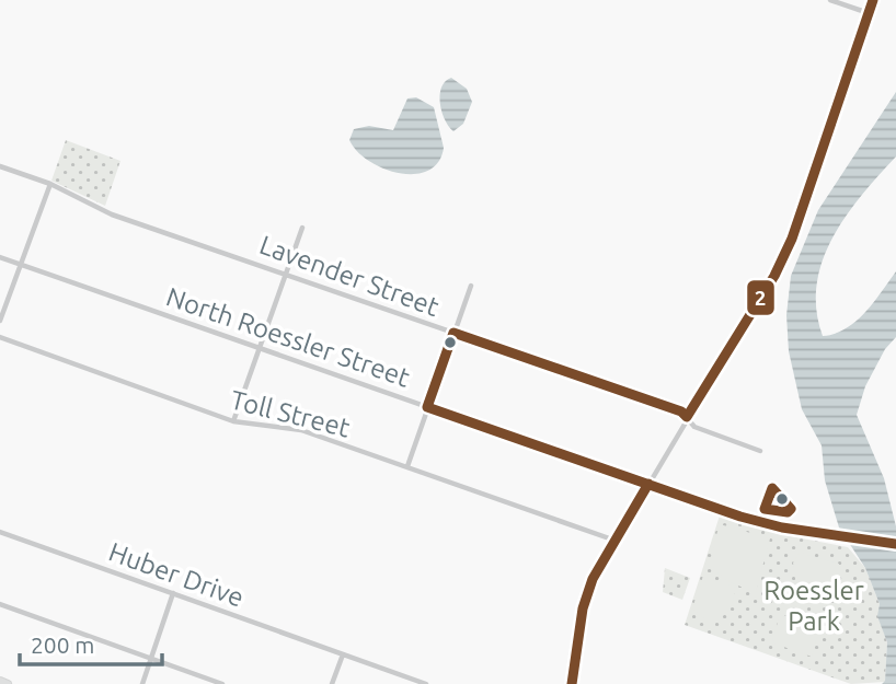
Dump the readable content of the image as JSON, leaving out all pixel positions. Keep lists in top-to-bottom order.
{
  "streets": {
    "street": [
      "Lavender Street",
      "North Roessler Street",
      "Toll Street",
      "Huber Drive"
    ]
  },
  "parks": ["Roessler Park"],
  "lines": ["transit line 2"],
  "scale_bar": "200 m"
}
